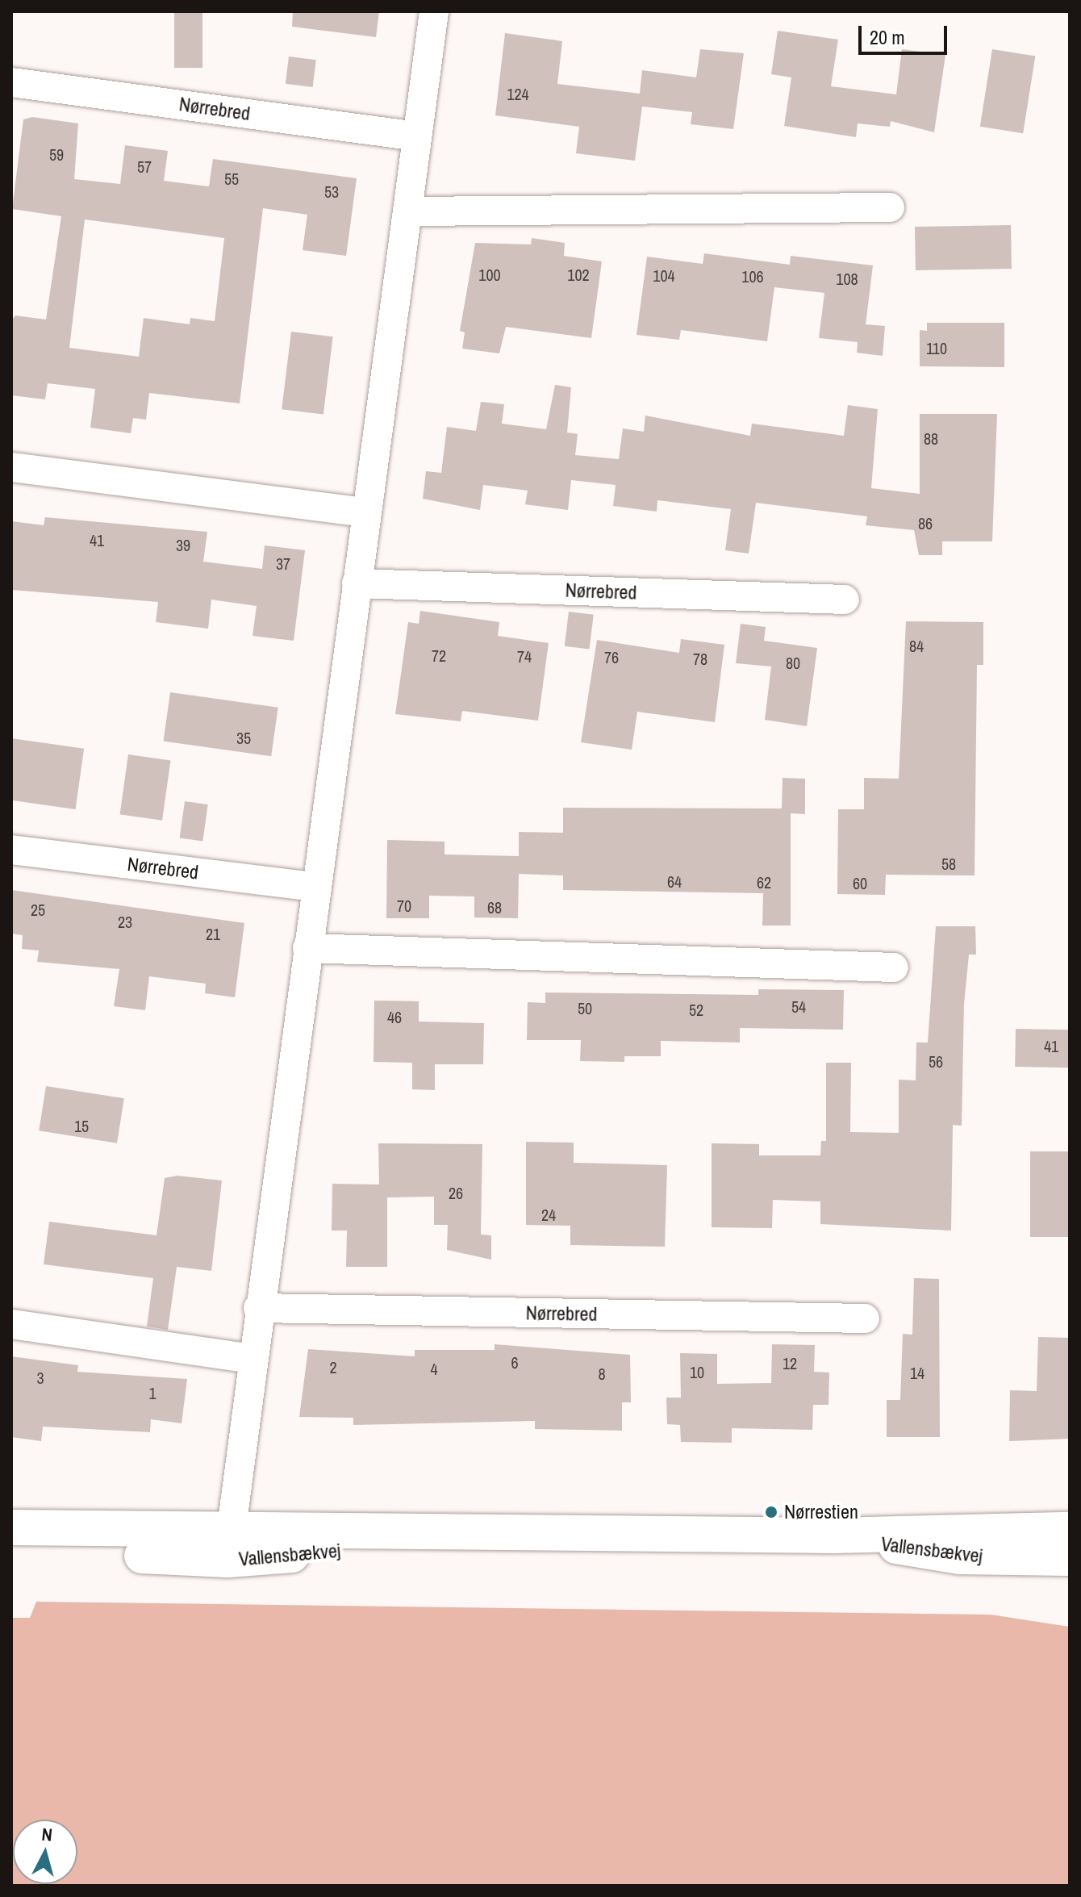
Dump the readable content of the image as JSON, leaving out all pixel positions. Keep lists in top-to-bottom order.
{
  "streets": {
    "street": ["Nørrebred", "Vallensbækvej"]
  },
  "places": ["Nørrestien"],
  "house_numbers": [
    "124",
    "59",
    "57",
    "55",
    "53",
    "100",
    "102",
    "104",
    "106",
    "108",
    "110",
    "88",
    "86",
    "41",
    "39",
    "37",
    "84",
    "72",
    "74",
    "76",
    "78",
    "80",
    "35",
    "58",
    "64",
    "62",
    "60",
    "70",
    "68",
    "25",
    "23",
    "21",
    "54",
    "50",
    "52",
    "46",
    "41",
    "56",
    "15",
    "26",
    "24",
    "6",
    "12",
    "2",
    "4",
    "10",
    "14",
    "8",
    "3",
    "1"
  ],
  "scale_bar": "20 m",
  "north": "top"
}
